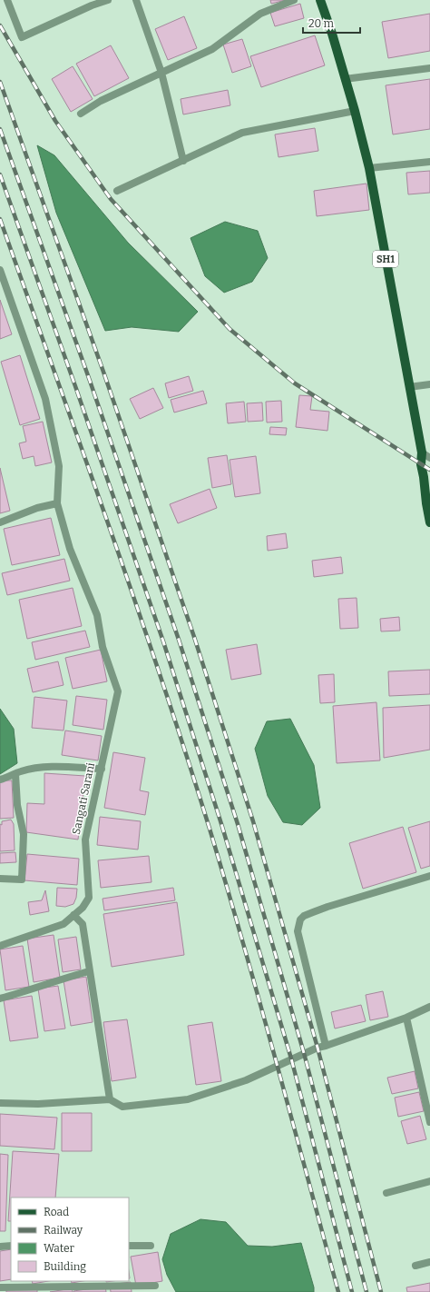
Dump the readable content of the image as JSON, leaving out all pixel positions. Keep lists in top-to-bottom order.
{
  "streets": {
    "main road": ["SH1"],
    "street": ["Sangati Sarani"]
  },
  "legend": [
    "Road",
    "Railway",
    "Water",
    "Building"
  ],
  "scale_bar": "20 m"
}
